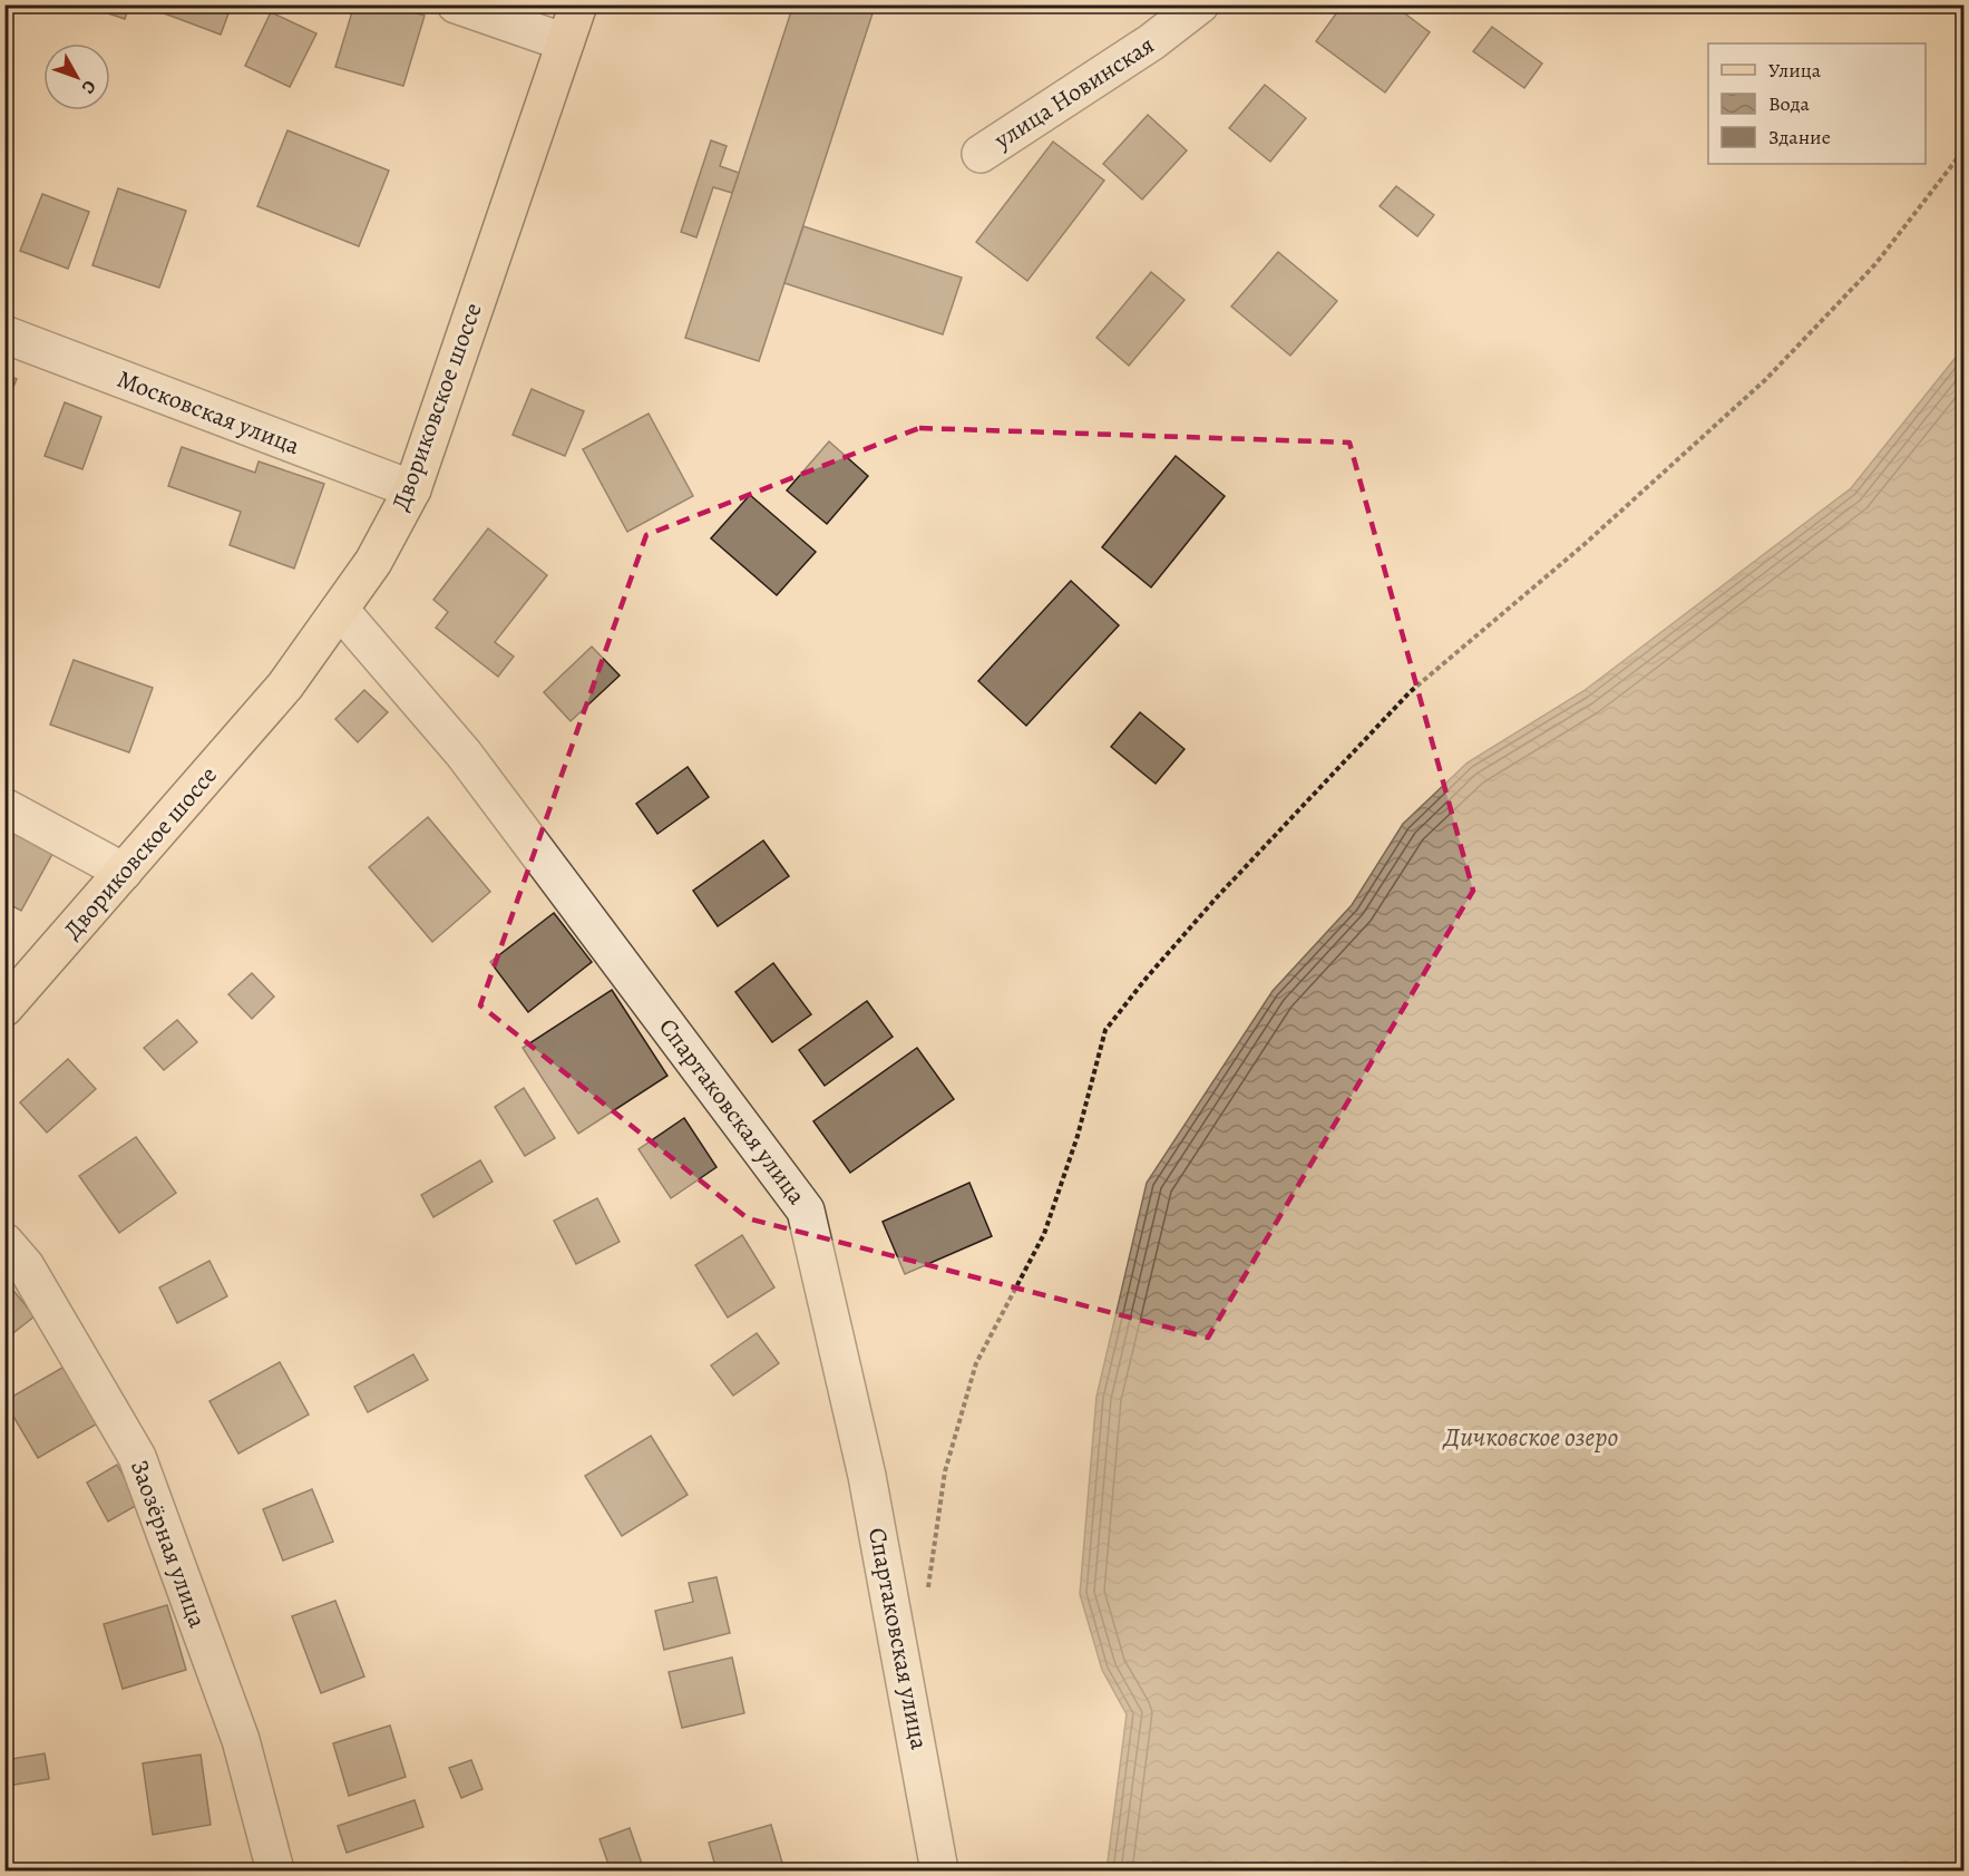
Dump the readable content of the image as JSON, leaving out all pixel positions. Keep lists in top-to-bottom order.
{
  "streets": {
    "main road": ["Двориковское шоссе"],
    "street": [
      "улица Новинская",
      "Московская улица",
      "Спартаковская улица",
      "Заозёрная улица"
    ]
  },
  "crossings": [
    ["Двориковское шоссе", "Московская улица"],
    ["Двориковское шоссе", "Спартаковская улица"]
  ],
  "water": ["Дичковское озеро"],
  "legend": ["Улица", "Вода", "Здание"],
  "north": "bottom right"
}
